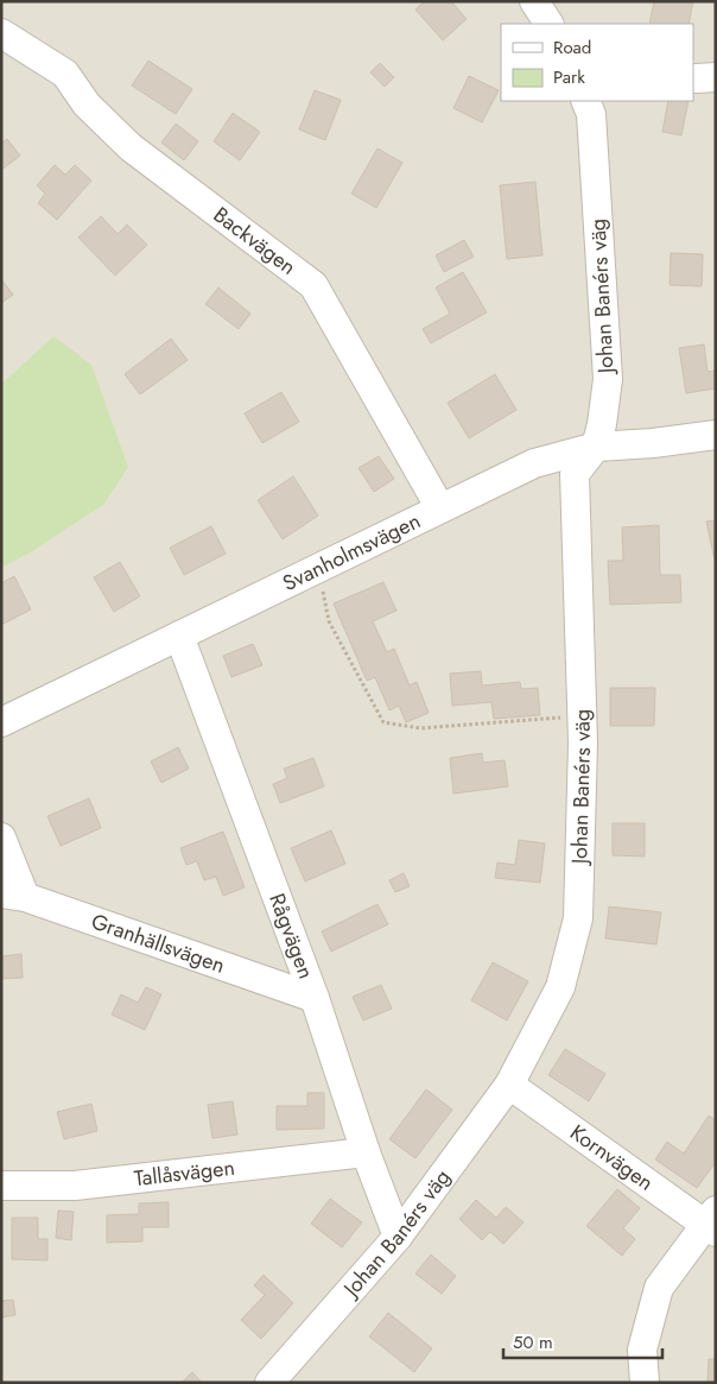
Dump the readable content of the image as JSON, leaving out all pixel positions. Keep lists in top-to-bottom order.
{
  "streets": {
    "street": [
      "Backvägen",
      "Johan Banérs väg",
      "Svanholmsvägen",
      "Rågvägen",
      "Granhällsvägen",
      "Kornvägen",
      "Tallåsvägen"
    ]
  },
  "crossings": [
    ["Backvägen", "Svanholmsvägen"],
    ["Johan Banérs väg", "Svanholmsvägen"],
    ["Johan Banérs väg", "Rågvägen"],
    ["Johan Banérs väg", "Kornvägen"],
    ["Svanholmsvägen", "Rågvägen"],
    ["Rågvägen", "Granhällsvägen"],
    ["Rågvägen", "Tallåsvägen"]
  ],
  "legend": ["Road", "Park"],
  "scale_bar": "50 m"
}
